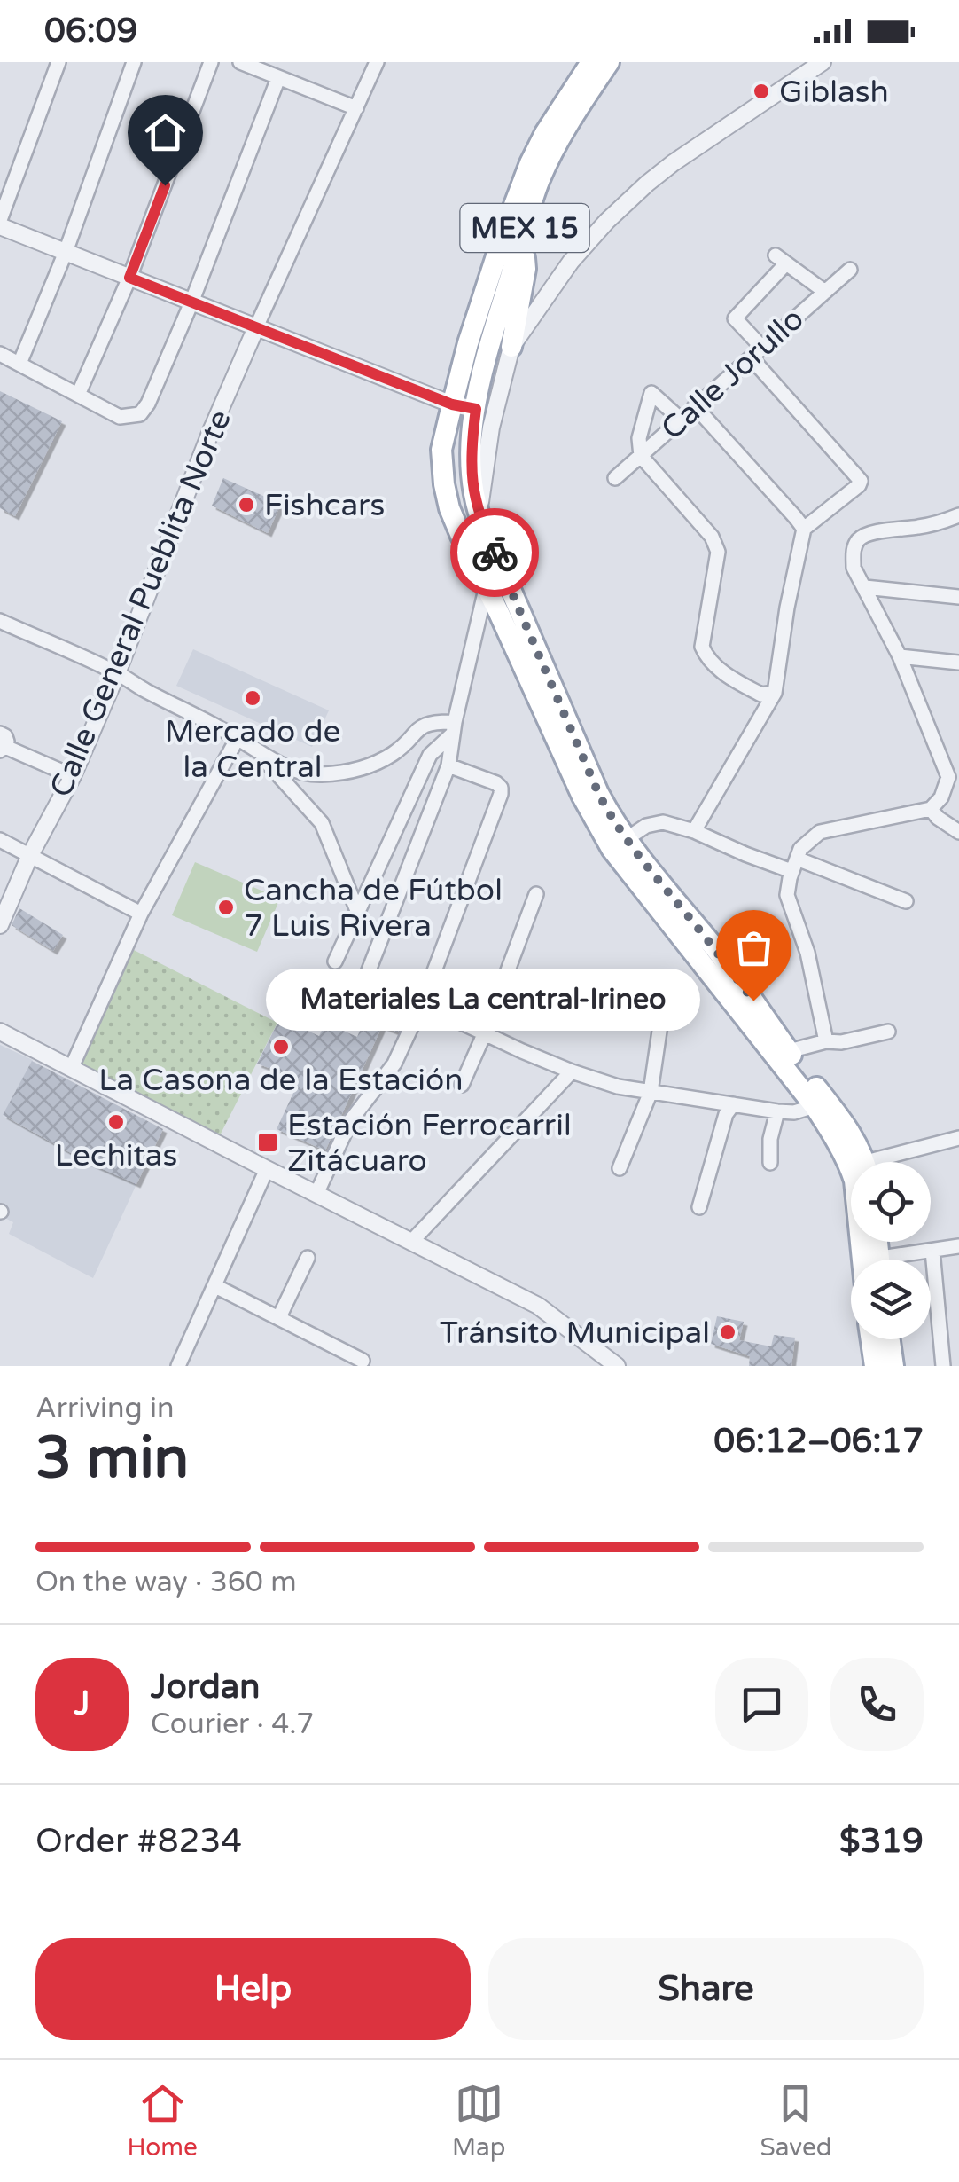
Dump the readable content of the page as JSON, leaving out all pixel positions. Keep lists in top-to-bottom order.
{
  "streets": {
    "main road": ["MEX 15"],
    "street": ["Calle Jorullo", "Calle General Pueblita Norte"]
  },
  "places": {
    "other": [
      "Giblash",
      "Fishcars",
      "Mercado de la Central",
      "Cancha de Fútbol 7 Luis Rivera",
      "Materiales La central-Irineo",
      "La Casona de la Estación",
      "Lechitas",
      "Tránsito Municipal"
    ],
    "transit": ["Estación Ferrocarril Zitácuaro"]
  },
  "page": {
    "status": "06:09",
    "bubble": "Materiales La central-Irineo",
    "heading": ["3 min", "Arriving in", "06:12–06:17"],
    "panel": [
      "Jordan",
      "Courier · 4.7",
      "Order #8234",
      "$319"
    ],
    "bar": "On the way · 360 m",
    "round": "J",
    "buttons": ["Help", "Share"],
    "tabs": ["Home", "Map", "Saved"]
  }
}
